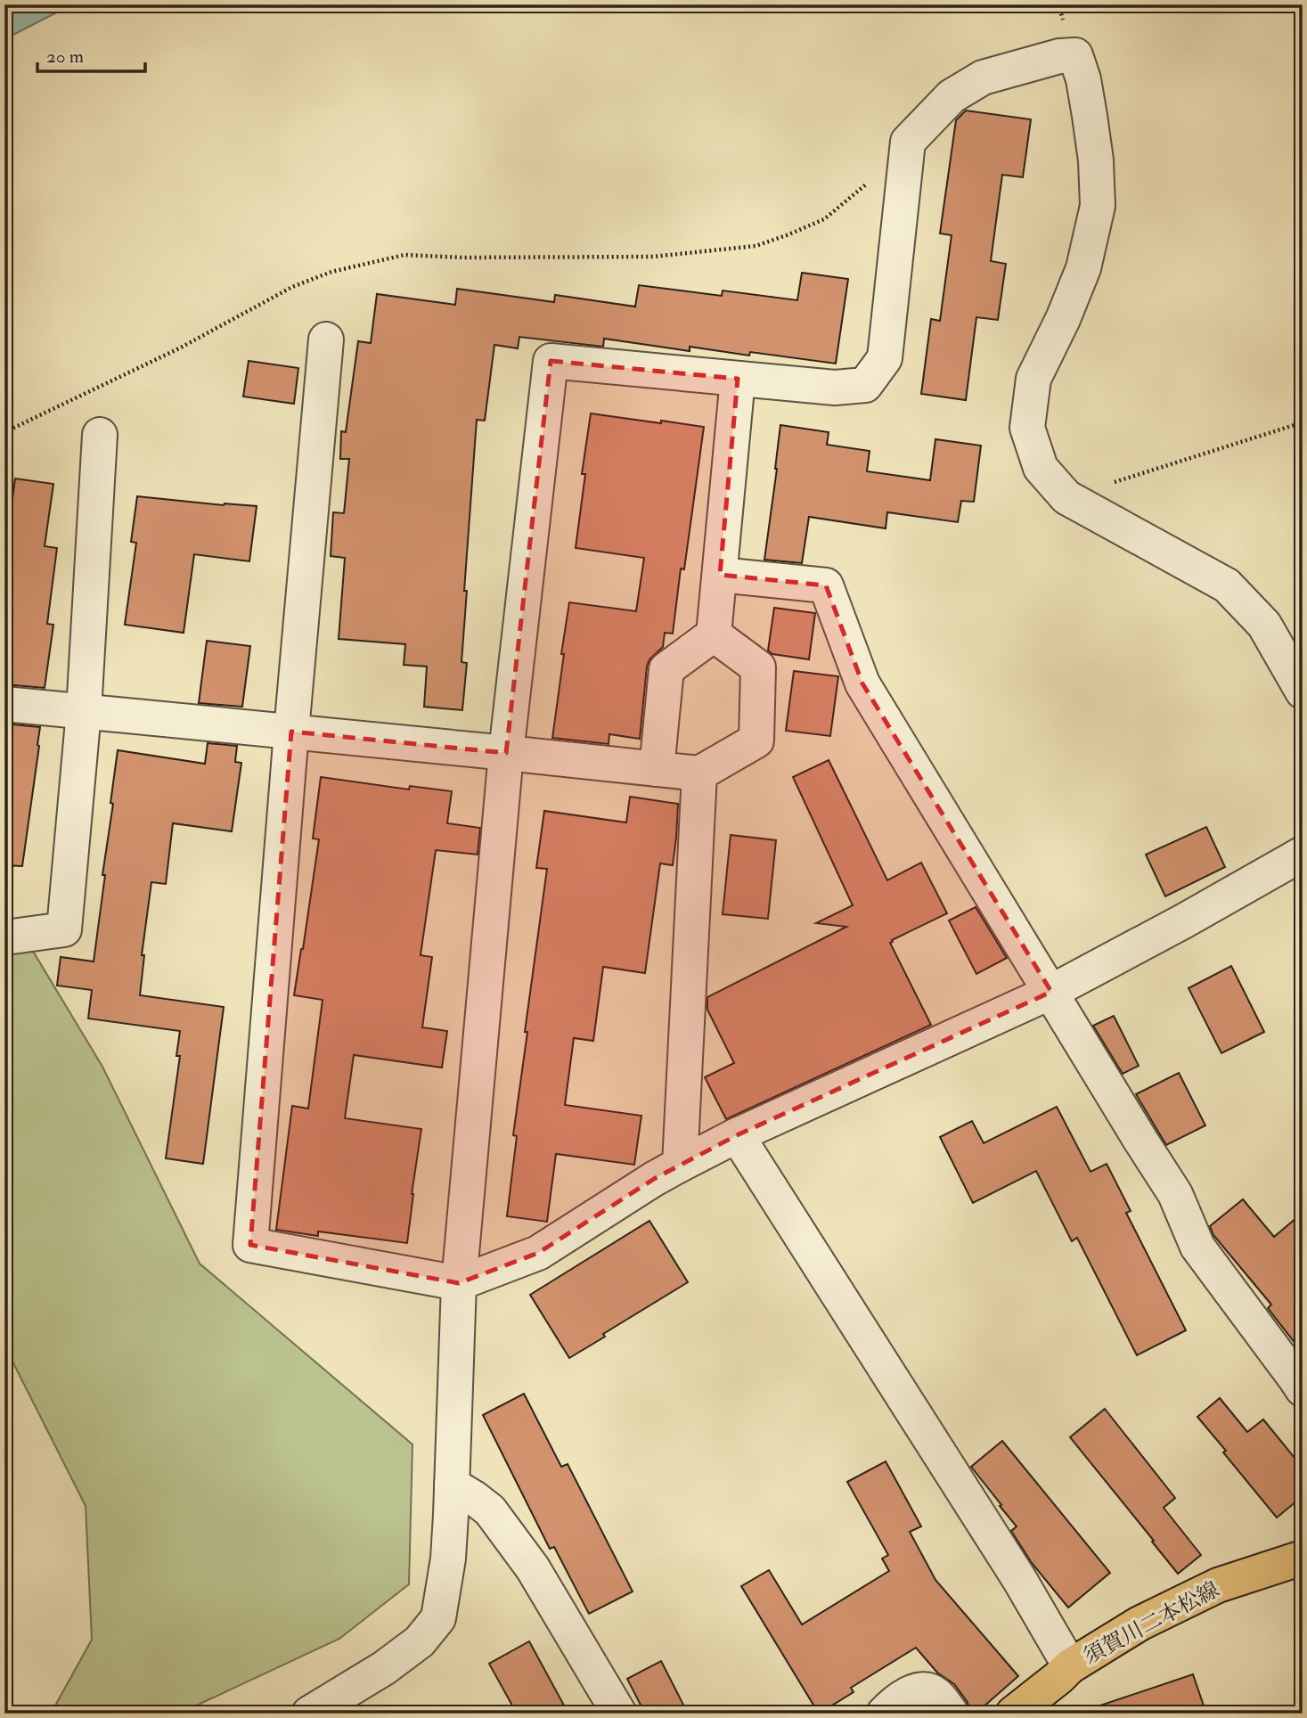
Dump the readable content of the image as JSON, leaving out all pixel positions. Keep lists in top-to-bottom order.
{
  "streets": {
    "main road": ["須賀川二本松線"]
  },
  "scale_bar": "20 m"
}
